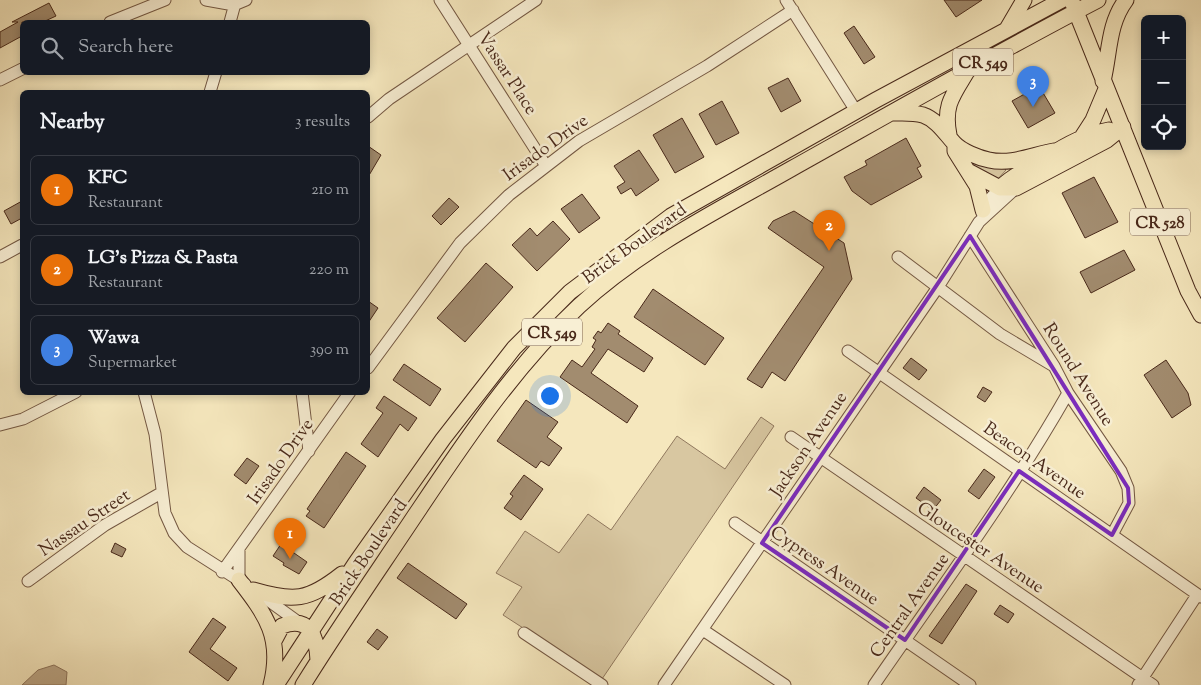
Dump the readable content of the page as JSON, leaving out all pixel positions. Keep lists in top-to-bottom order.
{
  "streets": {
    "main road": [
      "CR 549",
      "CR 528",
      "Brick Boulevard",
      "Jackson Avenue"
    ],
    "street": [
      "Vassar Place",
      "Irisado Drive",
      "Round Avenue",
      "Beacon Avenue",
      "Nassau Street",
      "Gloucester Avenue",
      "Cypress Avenue",
      "Central Avenue"
    ]
  },
  "crossings": [
    ["Vassar Place", "Irisado Drive"],
    ["CR 528", "Brick Boulevard"],
    ["CR 528", "Jackson Avenue"],
    ["Round Avenue", "Jackson Avenue"],
    ["Round Avenue", "Beacon Avenue"],
    ["Round Avenue", "Central Avenue"],
    ["Jackson Avenue", "Beacon Avenue"],
    ["Jackson Avenue", "Gloucester Avenue"],
    ["Jackson Avenue", "Cypress Avenue"],
    ["Beacon Avenue", "Central Avenue"],
    ["Gloucester Avenue", "Central Avenue"],
    ["Cypress Avenue", "Central Avenue"]
  ],
  "page": {
    "map_buttons": ["+", "−"],
    "search": "Search here",
    "pins": ["3", "2", "1"],
    "heading": ["Nearby", "3 results"],
    "list": [
      {
        "mark": "1",
        "name": "KFC",
        "note": "Restaurant",
        "value": "210 m"
      },
      {
        "mark": "2",
        "name": "LG’s Pizza & Pasta",
        "note": "Restaurant",
        "value": "220 m"
      },
      {
        "mark": "3",
        "name": "Wawa",
        "note": "Supermarket",
        "value": "390 m"
      }
    ]
  }
}
